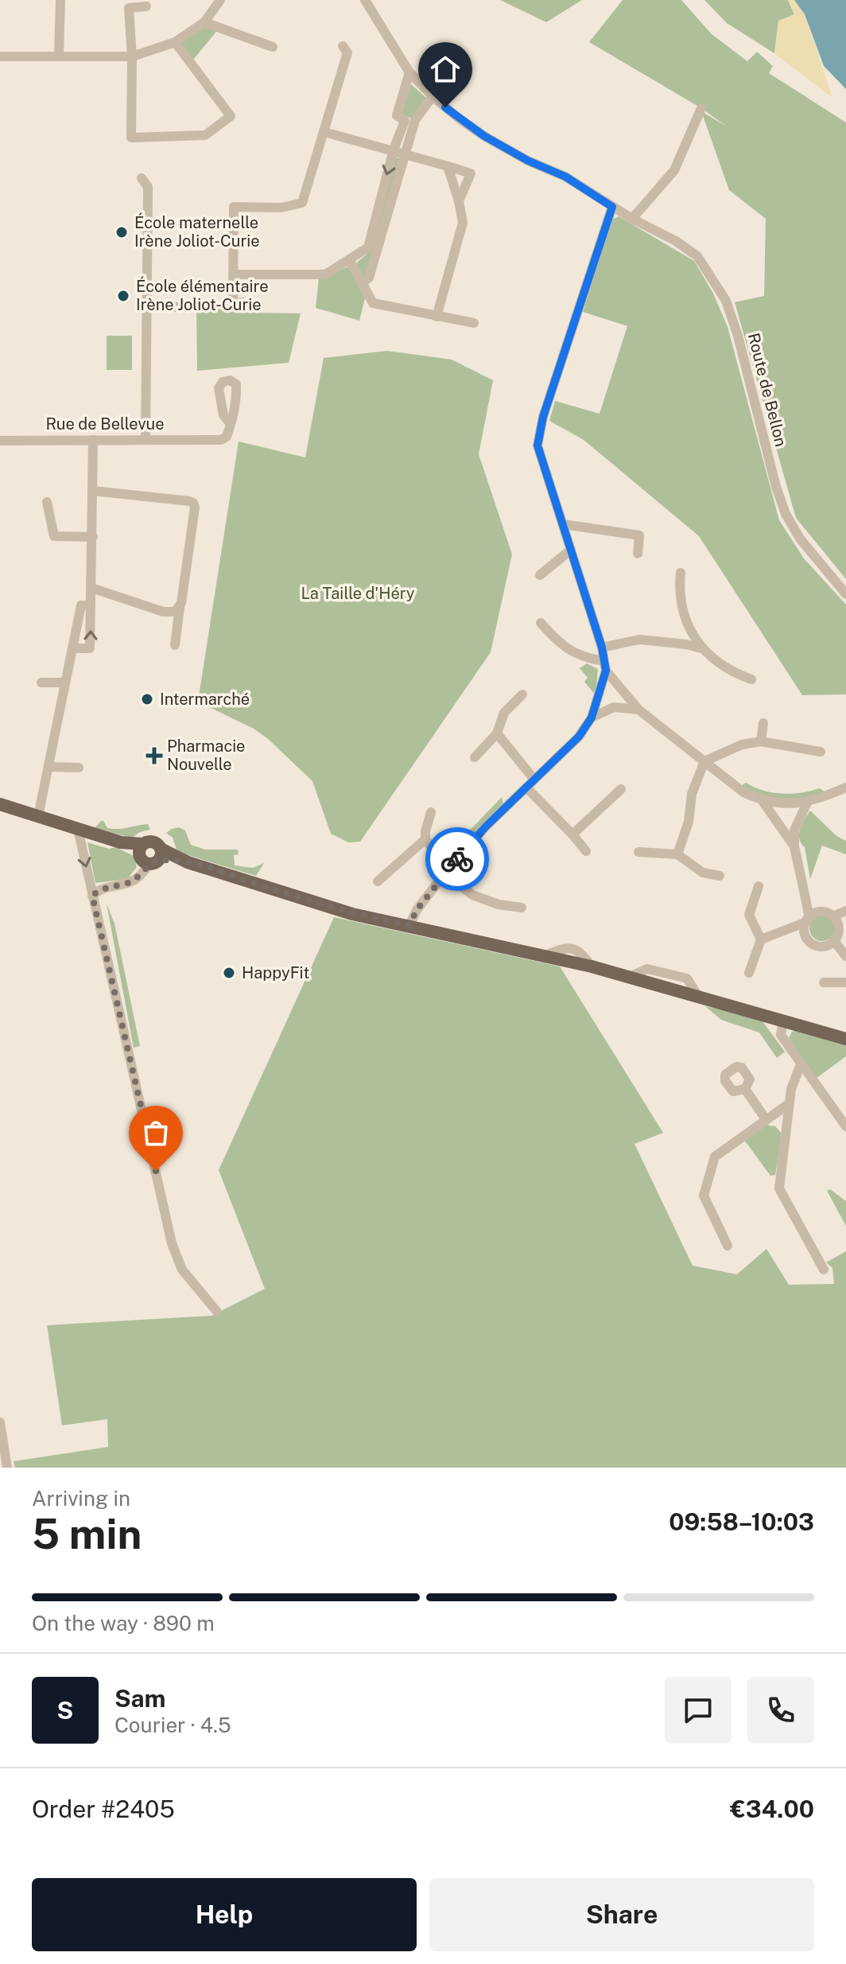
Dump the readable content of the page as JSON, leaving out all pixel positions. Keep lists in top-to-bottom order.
{
  "streets": {
    "street": ["Route de Bellon", "Rue de Bellevue"]
  },
  "parks": ["La Taille d'Héry"],
  "places": {
    "other": [
      "École maternelle Irène Joliot-Curie",
      "École élémentaire Irène Joliot-Curie",
      "Intermarché",
      "HappyFit"
    ],
    "health": ["Pharmacie Nouvelle"]
  },
  "page": {
    "heading": ["5 min", "Arriving in", "09:58–10:03"],
    "panel": [
      "Sam",
      "Courier · 4.5",
      "Order #2405",
      "€34.00"
    ],
    "bar": "On the way · 890 m",
    "round": "S",
    "buttons": ["Help", "Share"]
  }
}
